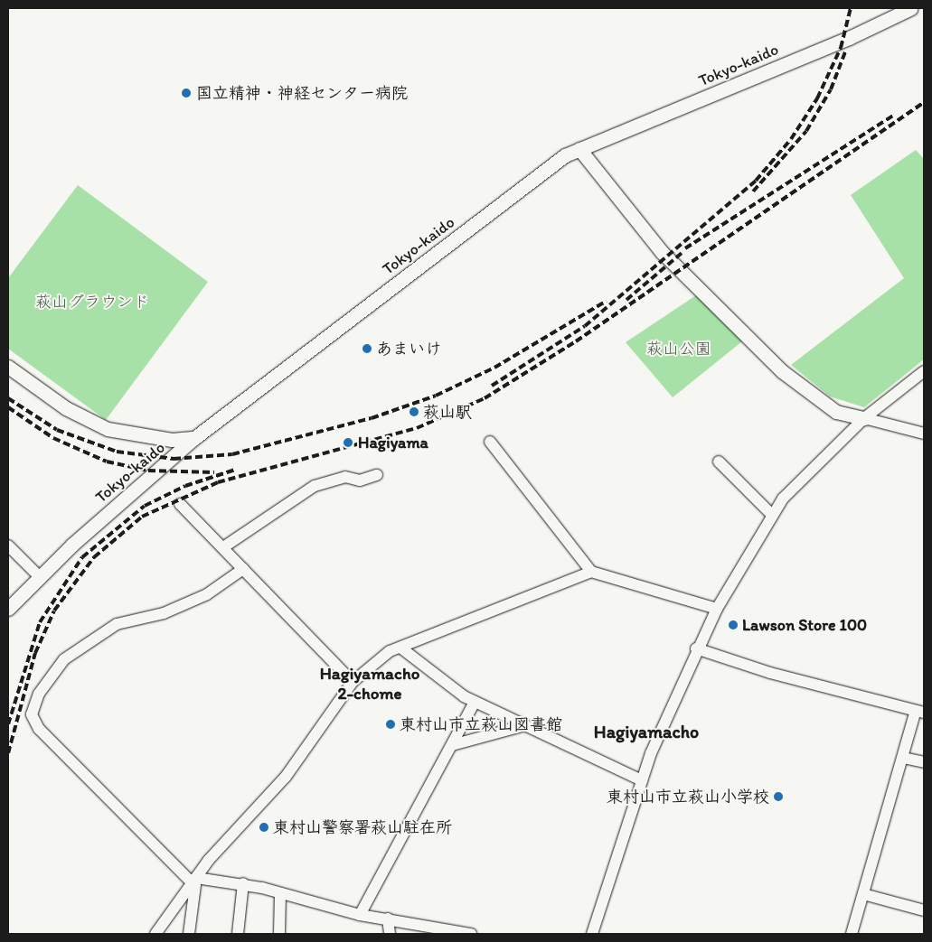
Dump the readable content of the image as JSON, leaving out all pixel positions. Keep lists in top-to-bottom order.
{
  "streets": {
    "street": ["Tokyo-kaido"]
  },
  "districts": ["Hagiyamacho 2-chome", "Hagiyamacho"],
  "parks": ["萩山グラウンド", "萩山公園"],
  "places": [
    "国立精神・神経センター病院",
    "あまいけ",
    "萩山駅",
    "Hagiyama",
    "Lawson Store 100",
    "東村山市立萩山図書館",
    "東村山市立萩山小学校",
    "東村山警察署萩山駐在所"
  ]
}
